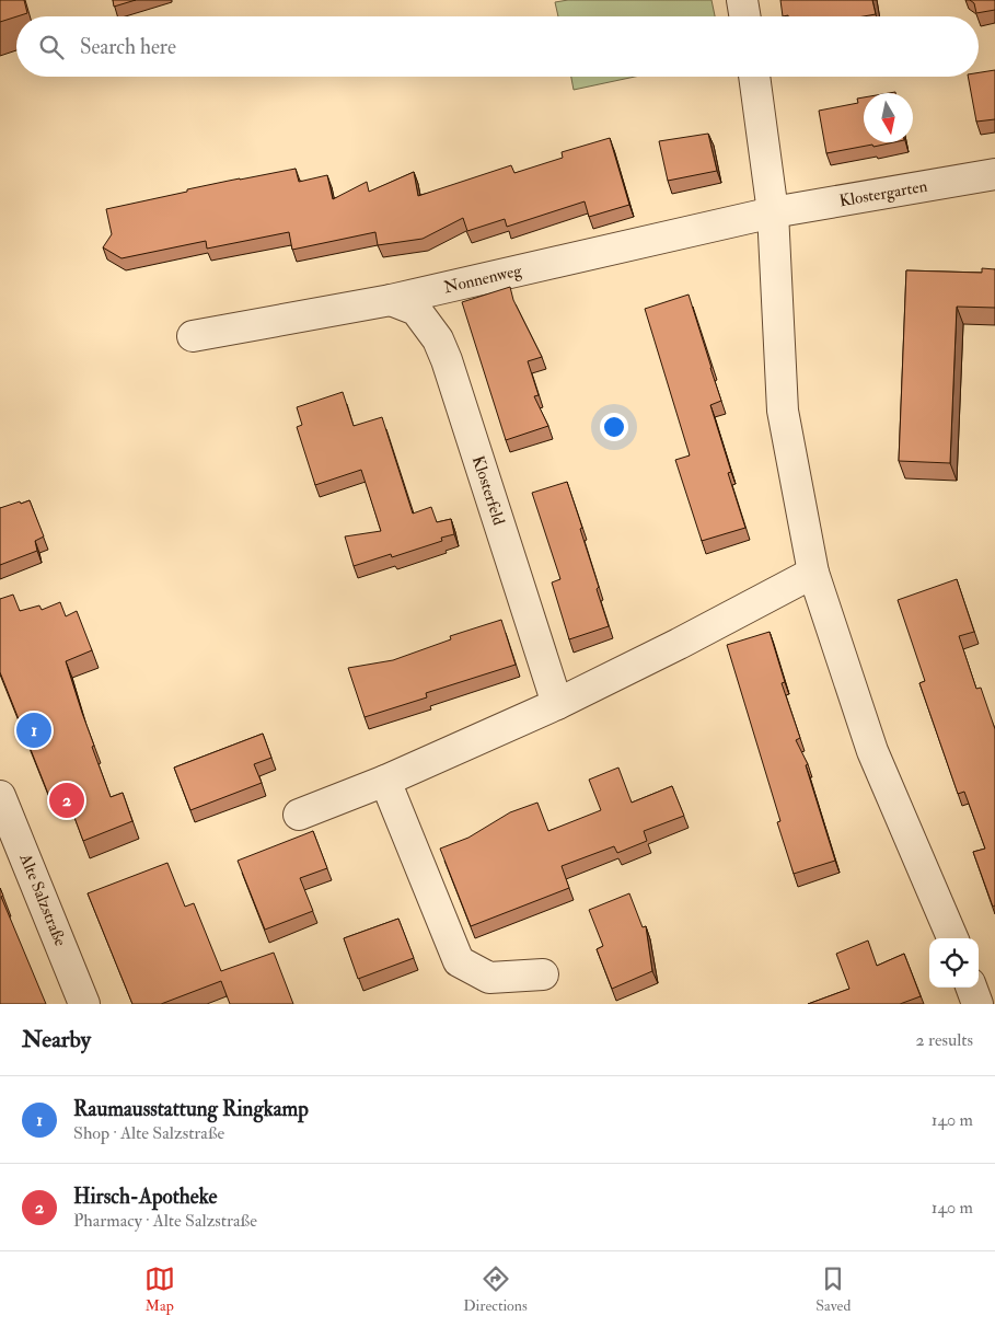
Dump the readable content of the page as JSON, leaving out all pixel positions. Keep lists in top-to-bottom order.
{
  "streets": {
    "street": [
      "Klostergarten",
      "Nonnenweg",
      "Klosterfeld",
      "Alte Salzstraße"
    ]
  },
  "crossings": [
    ["Klostergarten", "Nonnenweg"],
    ["Nonnenweg", "Klosterfeld"]
  ],
  "north": "bottom",
  "page": {
    "search": "Search here",
    "pins": ["1", "2"],
    "heading": ["Nearby", "2 results"],
    "list": [
      {
        "mark": "1",
        "name": "Raumausstattung Ringkamp",
        "note": "Shop · Alte Salzstraße",
        "value": "140 m"
      },
      {
        "mark": "2",
        "name": "Hirsch-Apotheke",
        "note": "Pharmacy · Alte Salzstraße",
        "value": "140 m"
      }
    ],
    "nav": ["Map", "Directions", "Saved"]
  }
}
